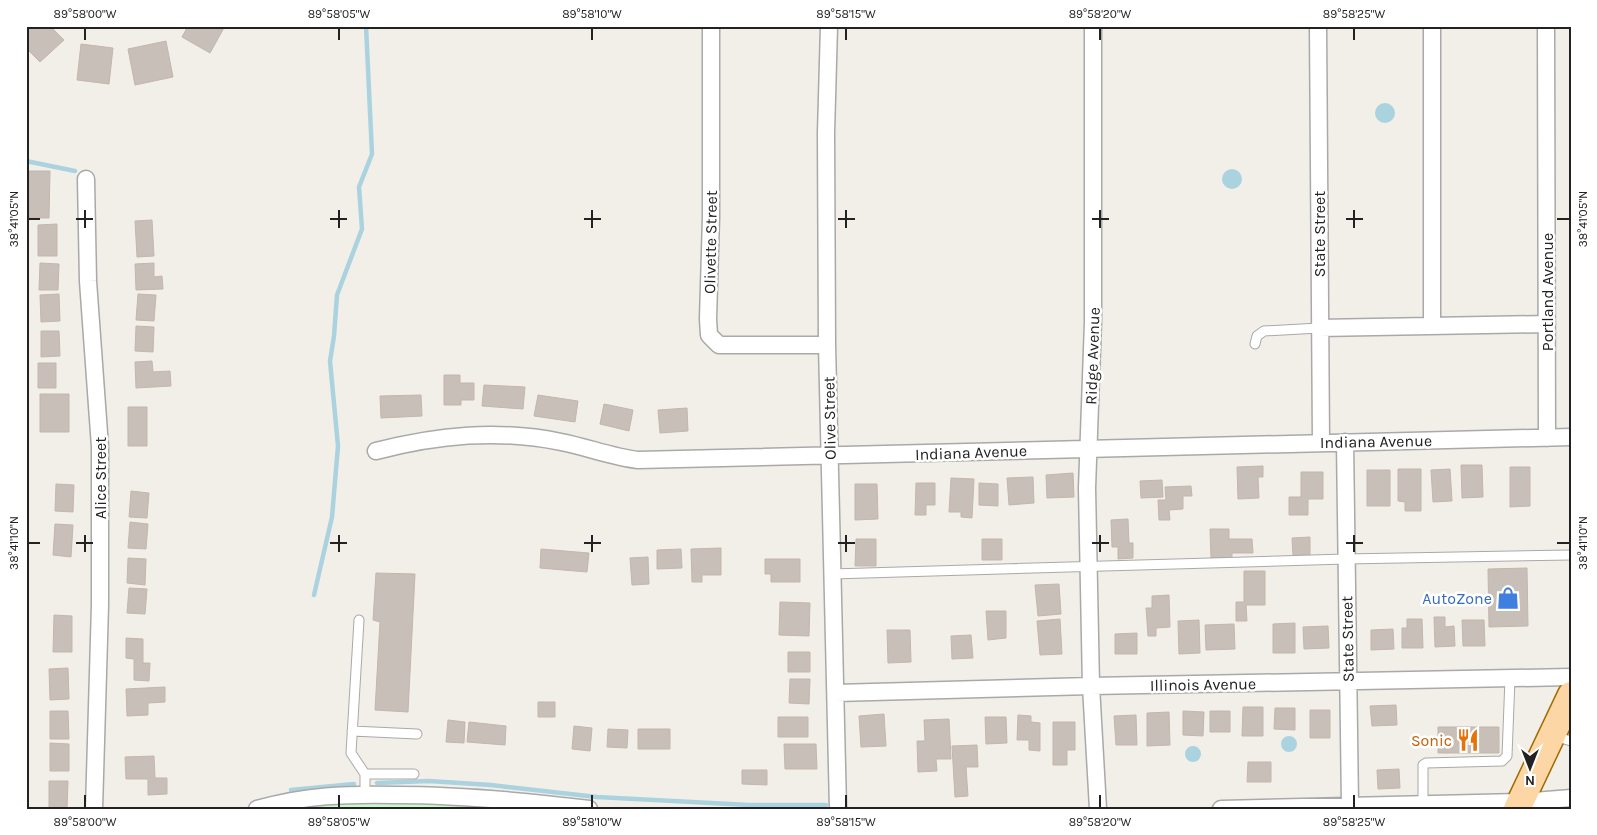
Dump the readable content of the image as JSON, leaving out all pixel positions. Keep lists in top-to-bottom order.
{
  "streets": {
    "street": [
      "State Street",
      "Olivette Street",
      "Portland Avenue",
      "Ridge Avenue",
      "Olive Street",
      "Indiana Avenue",
      "Alice Street",
      "Illinois Avenue"
    ]
  },
  "crossings": [
    ["State Street", "Indiana Avenue"],
    ["State Street", "Illinois Avenue"],
    ["Olivette Street", "Olive Street"],
    ["Portland Avenue", "Indiana Avenue"],
    ["Ridge Avenue", "Indiana Avenue"],
    ["Ridge Avenue", "Illinois Avenue"],
    ["Olive Street", "Indiana Avenue"],
    ["Olive Street", "Illinois Avenue"]
  ],
  "places": {
    "shop": ["AutoZone"],
    "restaurant": ["Sonic"]
  },
  "north": "bottom",
  "coordinates": [
    "89°58'00\"W",
    "89°58'05\"W",
    "89°58'10\"W",
    "89°58'15\"W",
    "89°58'20\"W",
    "89°58'25\"W",
    "38°41'05\"N",
    "38°41'10\"N"
  ]
}
